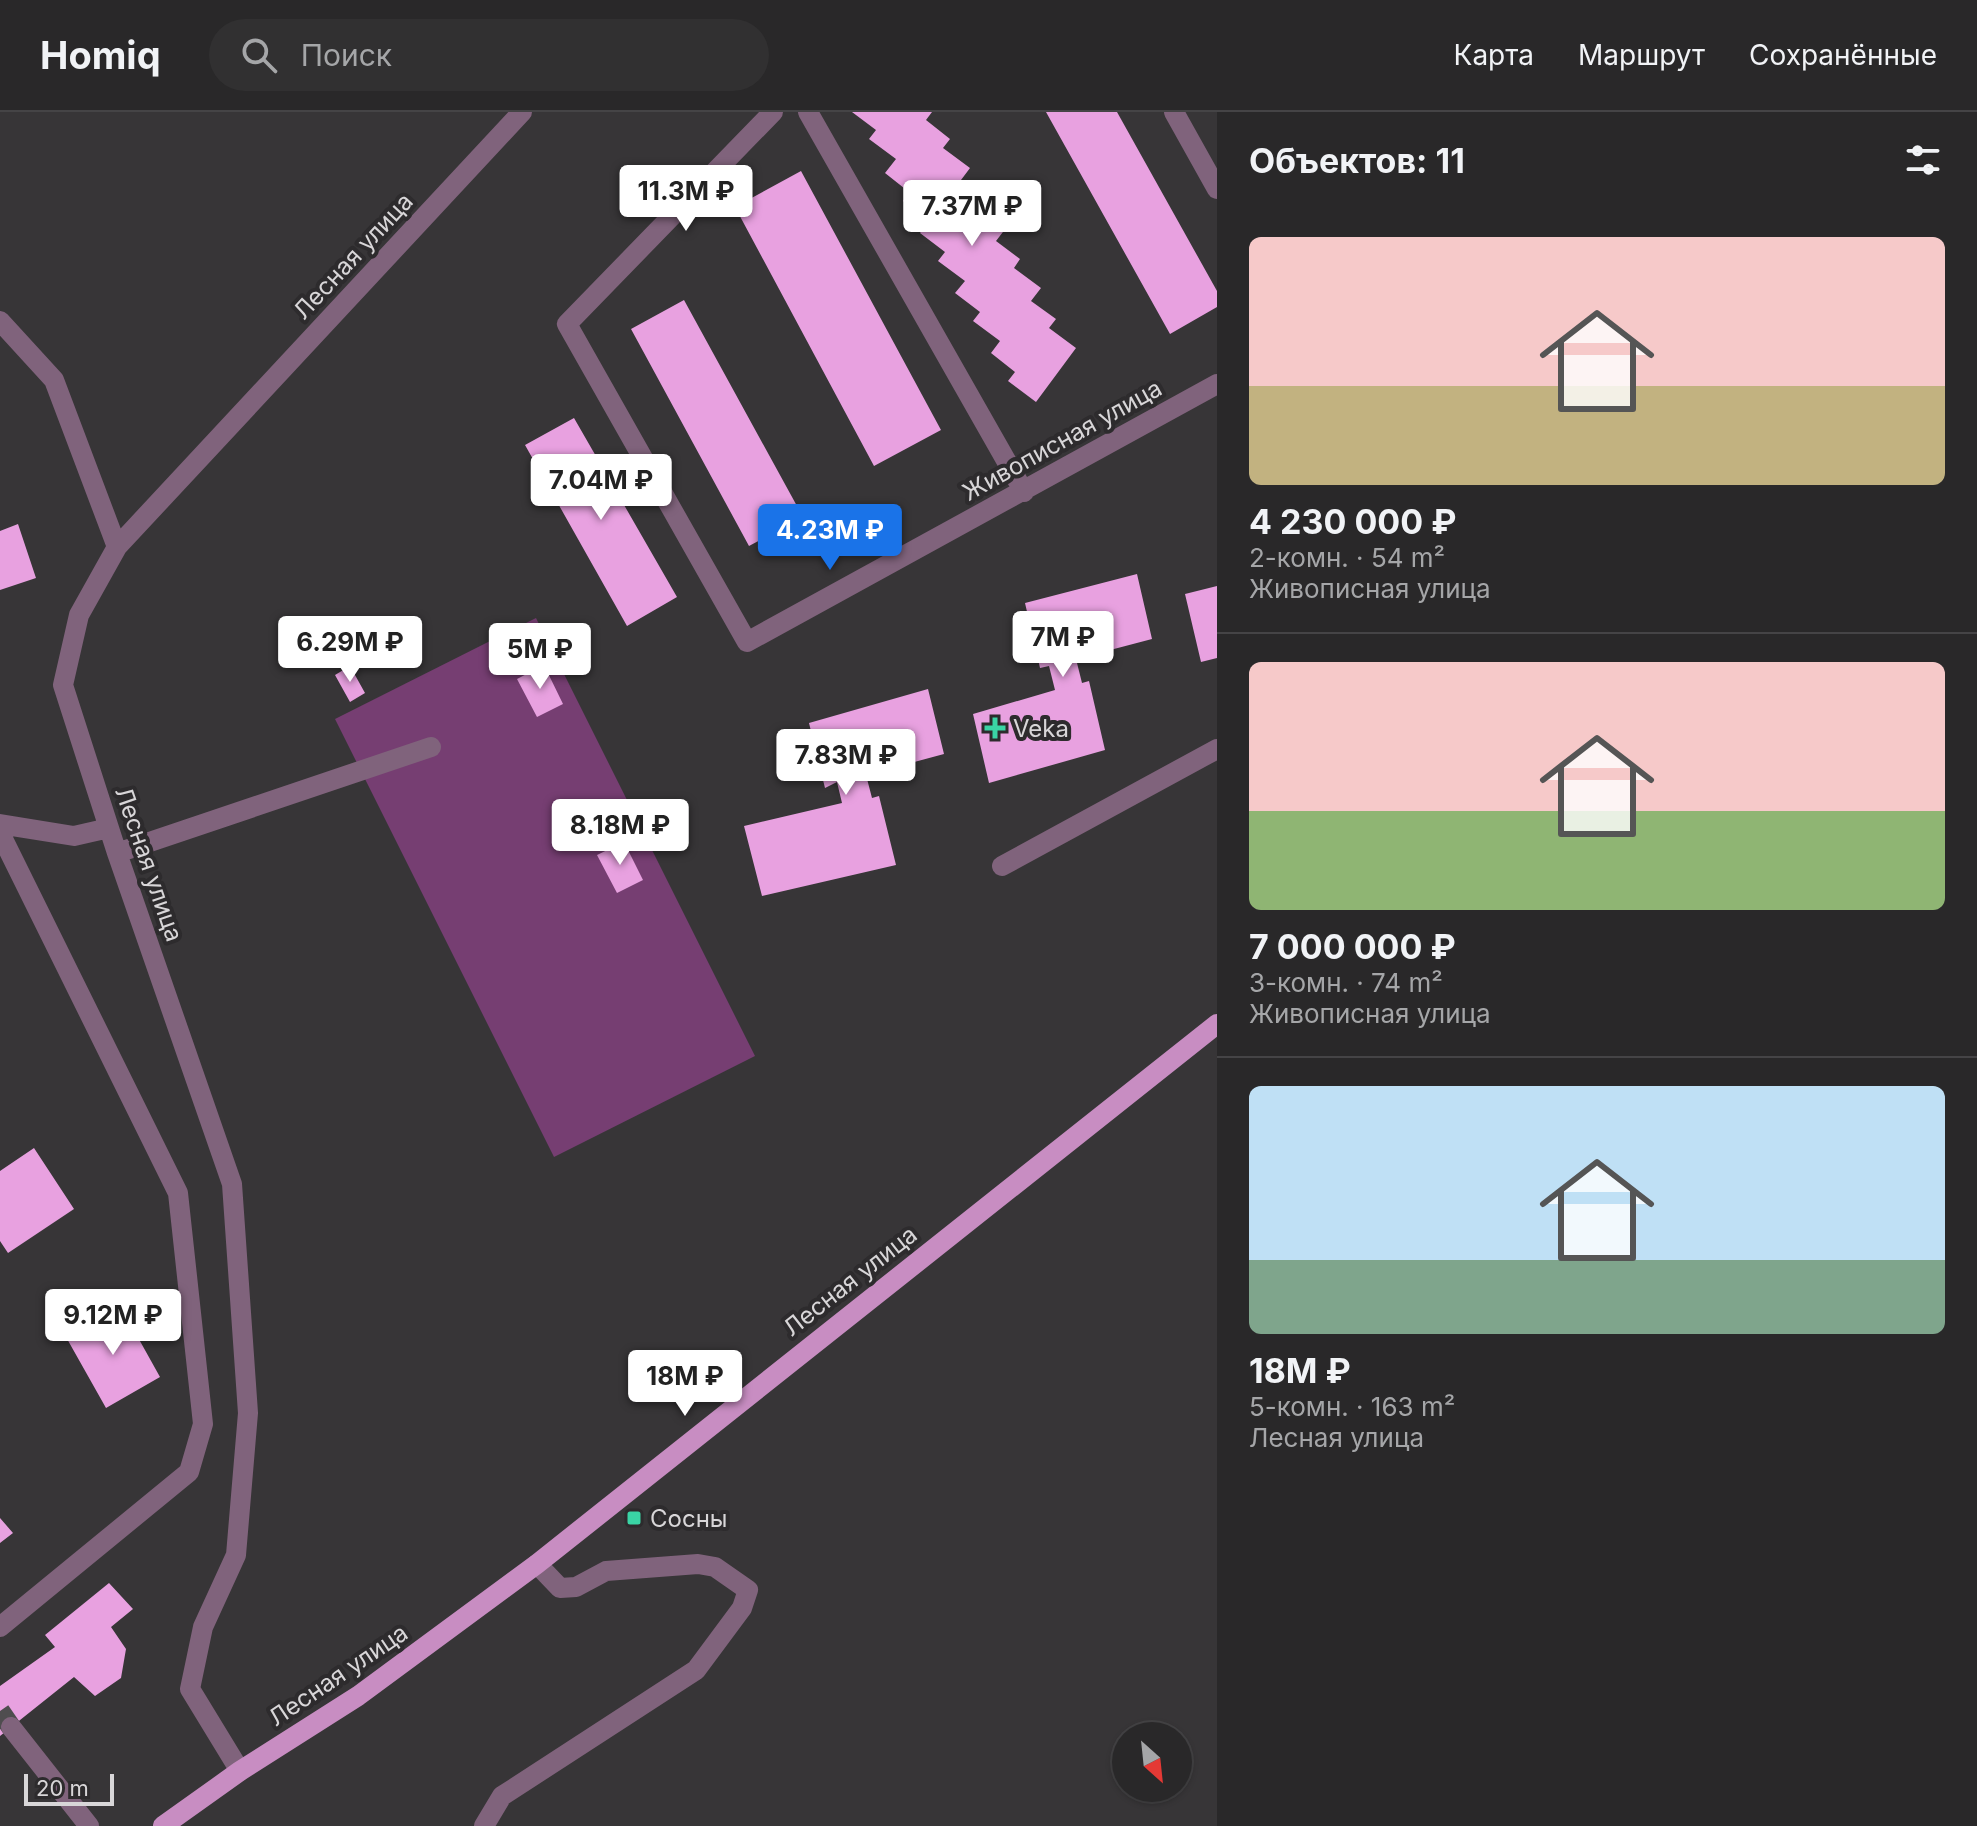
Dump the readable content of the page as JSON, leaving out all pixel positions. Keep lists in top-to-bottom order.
{
  "streets": {
    "main road": ["Лесная улица"],
    "street": ["Живописная улица"]
  },
  "places": {
    "health": ["Veka"],
    "transit": ["Сосны"]
  },
  "scale_bar": "20 m",
  "north": "bottom right",
  "page": {
    "header": "Homiq",
    "search": "Поиск",
    "nav": ["Карта", "Маршрут", "Сохранённые"],
    "heading": "Объектов: 11",
    "price": [
      "11.3M ₽",
      "7.37M ₽",
      "7.04M ₽",
      "4.23M ₽",
      "7M ₽",
      "6.29M ₽",
      "5M ₽",
      "7.83M ₽",
      "8.18M ₽",
      "9.12M ₽",
      "18M ₽"
    ],
    "list": [
      {
        "name": "4 230 000 ₽",
        "note": "2-комн. · 54 m² · Живописная улица"
      },
      {
        "name": "7 000 000 ₽",
        "note": "3-комн. · 74 m² · Живописная улица"
      },
      {
        "name": "18M ₽",
        "note": "5-комн. · 163 m² · Лесная улица"
      }
    ],
    "scale": "20 m"
  }
}
